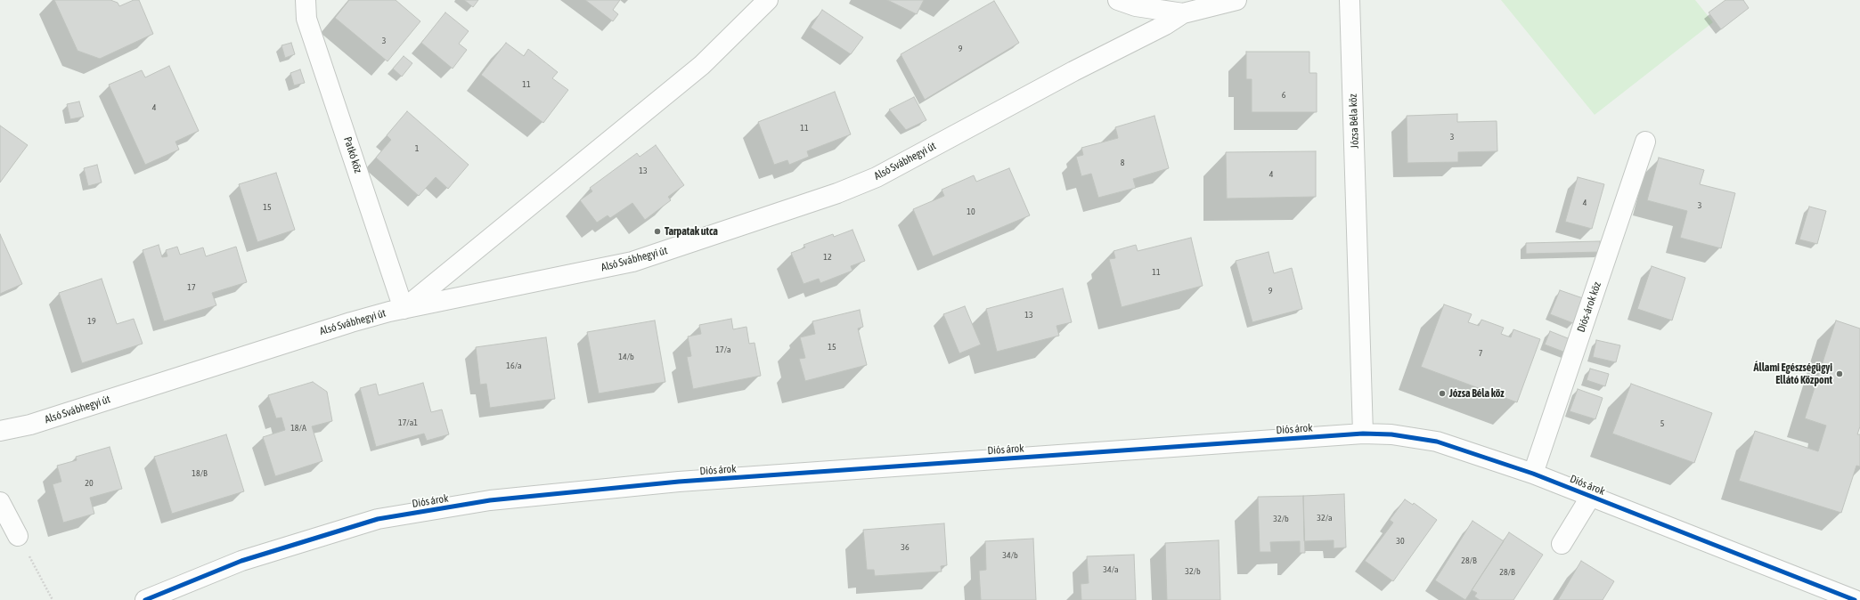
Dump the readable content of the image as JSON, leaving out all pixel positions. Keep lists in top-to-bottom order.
{
  "streets": {
    "street": [
      "Józsa Béla köz",
      "Patkó köz",
      "Alsó Svábhegyi út",
      "Diós-árok köz",
      "Diós árok"
    ]
  },
  "crossings": [
    ["Józsa Béla köz", "Diós árok"],
    ["Patkó köz", "Alsó Svábhegyi út"],
    ["Diós-árok köz", "Diós árok"]
  ],
  "places": ["Tarpatak utca", "Állami Egészségügyi Ellátó Központ", "Józsa Béla köz"],
  "house_numbers": [
    "3",
    "9",
    "11",
    "6",
    "4",
    "11",
    "3",
    "1",
    "8",
    "13",
    "4",
    "4",
    "3",
    "15",
    "10",
    "12",
    "11",
    "17",
    "9",
    "13",
    "19",
    "15",
    "17/a",
    "7",
    "14/b",
    "16/a",
    "17/a1",
    "5",
    "18/A",
    "18/B",
    "20",
    "32/a",
    "32/b",
    "30",
    "36",
    "34/b",
    "28/B",
    "34/a",
    "32/b",
    "28/B"
  ]
}
